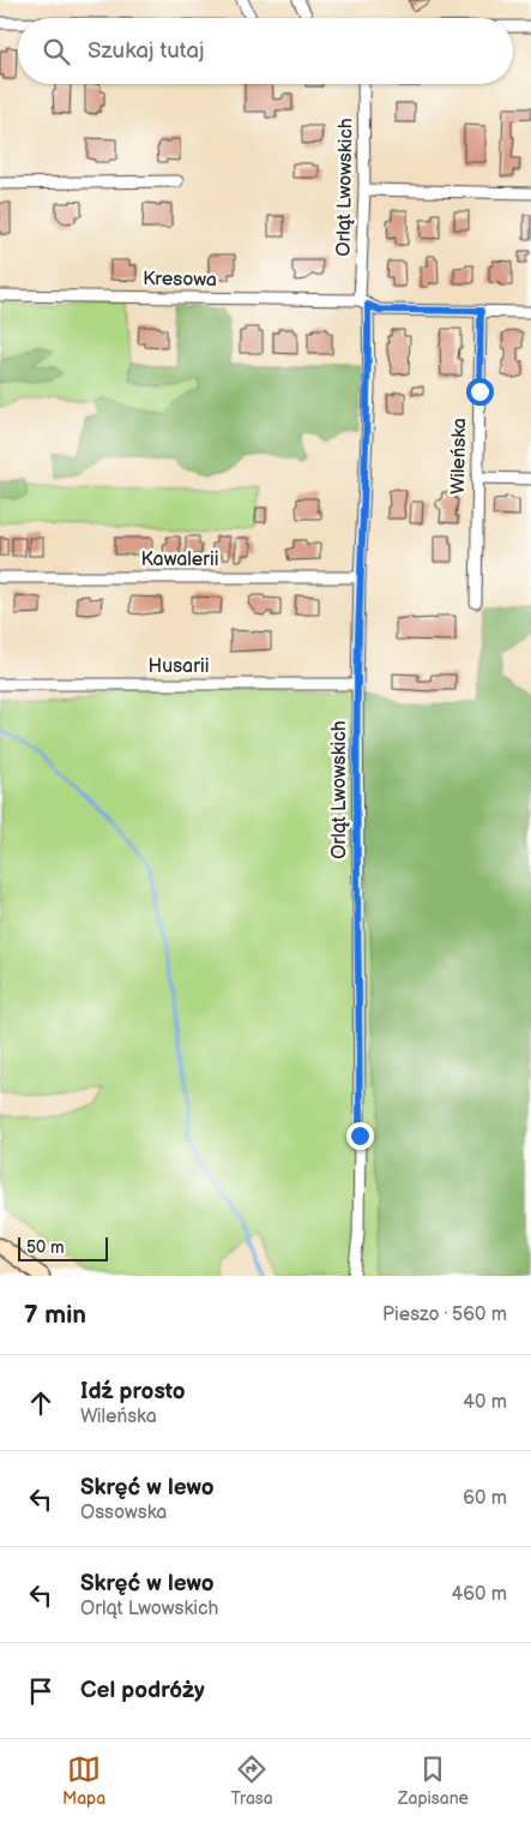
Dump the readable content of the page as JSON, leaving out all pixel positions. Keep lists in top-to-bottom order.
{
  "streets": {
    "street": [
      "Orląt Lwowskich",
      "Kresowa",
      "Wileńska",
      "Kawalerii",
      "Husarii"
    ]
  },
  "crossings": [
    ["Orląt Lwowskich", "Kresowa"],
    ["Orląt Lwowskich", "Kawalerii"],
    ["Orląt Lwowskich", "Husarii"],
    ["Kresowa", "Wileńska"]
  ],
  "scale_bar": "50 m",
  "page": {
    "search": "Szukaj tutaj",
    "scale": "50 m",
    "heading": ["7 min", "Pieszo · 560 m"],
    "list": [
      ["Idź prosto", "Wileńska", "40 m"],
      ["Skręć w lewo", "Ossowska", "60 m"],
      ["Skręć w lewo", "Orląt Lwowskich", "460 m"],
      "Cel podróży"
    ],
    "nav": ["Mapa", "Trasa", "Zapisane"]
  }
}
